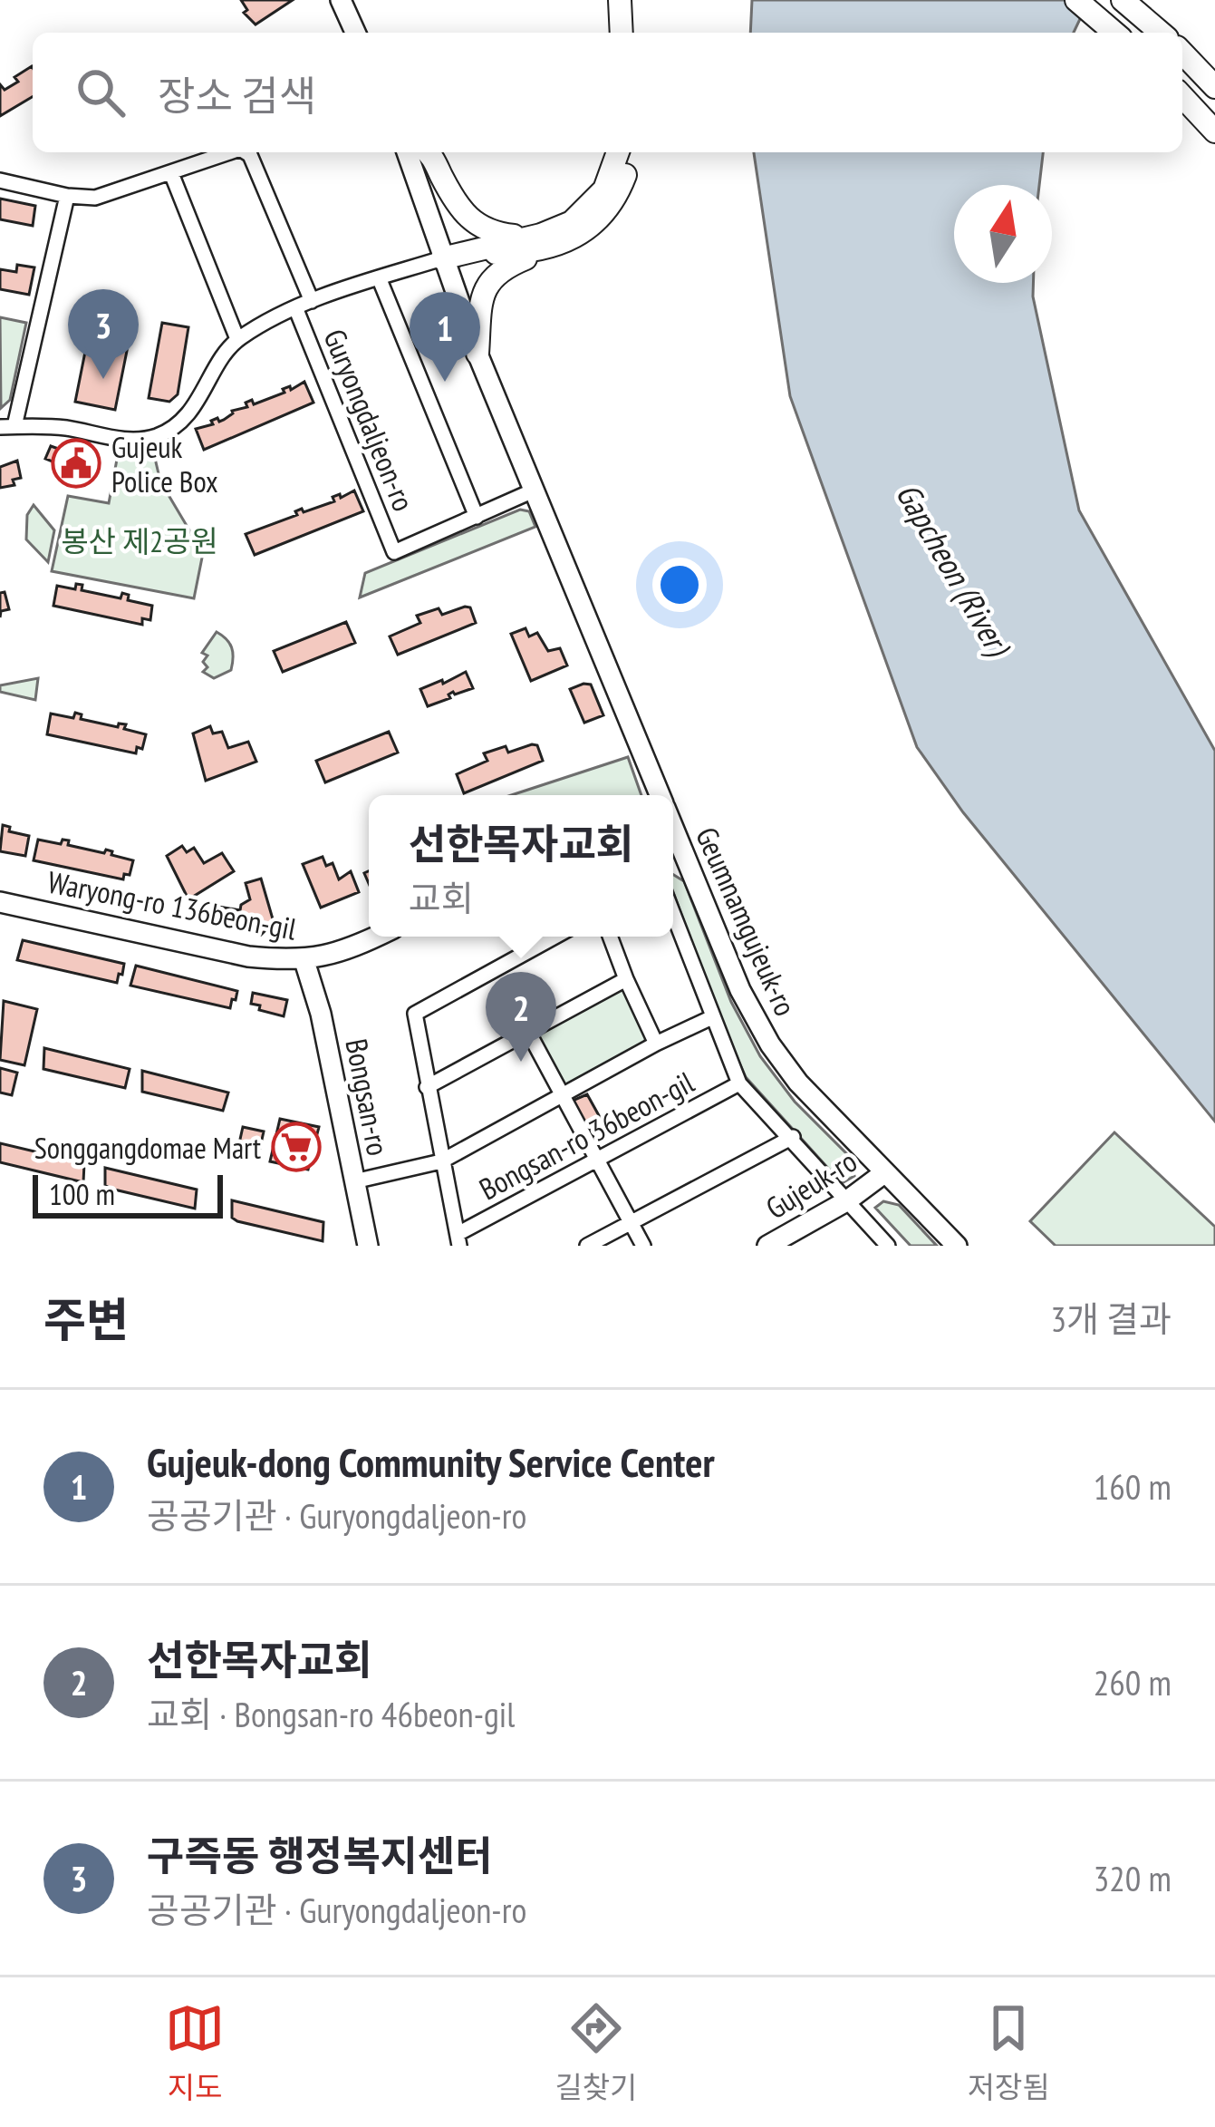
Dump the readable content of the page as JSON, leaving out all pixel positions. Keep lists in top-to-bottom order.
{
  "streets": {
    "main road": [
      "Waryong-ro 136beon-gil",
      "Geumnamgujeuk-ro",
      "Bongsan-ro",
      "Gujeuk-ro"
    ],
    "street": ["Guryongdaljeon-ro", "Bongsan-ro 36beon-gil"]
  },
  "crossings": [
    ["Guryongdaljeon-ro", "Geumnamgujeuk-ro"],
    ["Waryong-ro 136beon-gil", "Bongsan-ro"],
    ["Geumnamgujeuk-ro", "Gujeuk-ro"]
  ],
  "water": ["Gapcheon (River)"],
  "parks": ["봉산 제2공원"],
  "places": {
    "public building": ["Gujeuk Police Box"],
    "supermarket": ["Songgangdomae Mart"]
  },
  "scale_bar": "100 m",
  "north": "top",
  "page": {
    "search": "장소 검색",
    "pins": ["3", "1", "2"],
    "popup": ["선한목자교회", "교회"],
    "scale": "100 m",
    "heading": ["주변", "3개 결과"],
    "list": [
      {
        "mark": "1",
        "name": "Gujeuk-dong Community Service Center",
        "note": "공공기관 · Guryongdaljeon-ro",
        "value": "160 m"
      },
      {
        "mark": "2",
        "name": "선한목자교회",
        "note": "교회 · Bongsan-ro 46beon-gil",
        "value": "260 m"
      },
      {
        "mark": "3",
        "name": "구즉동 행정복지센터",
        "note": "공공기관 · Guryongdaljeon-ro",
        "value": "320 m"
      }
    ],
    "nav": ["지도", "길찾기", "저장됨"]
  }
}
